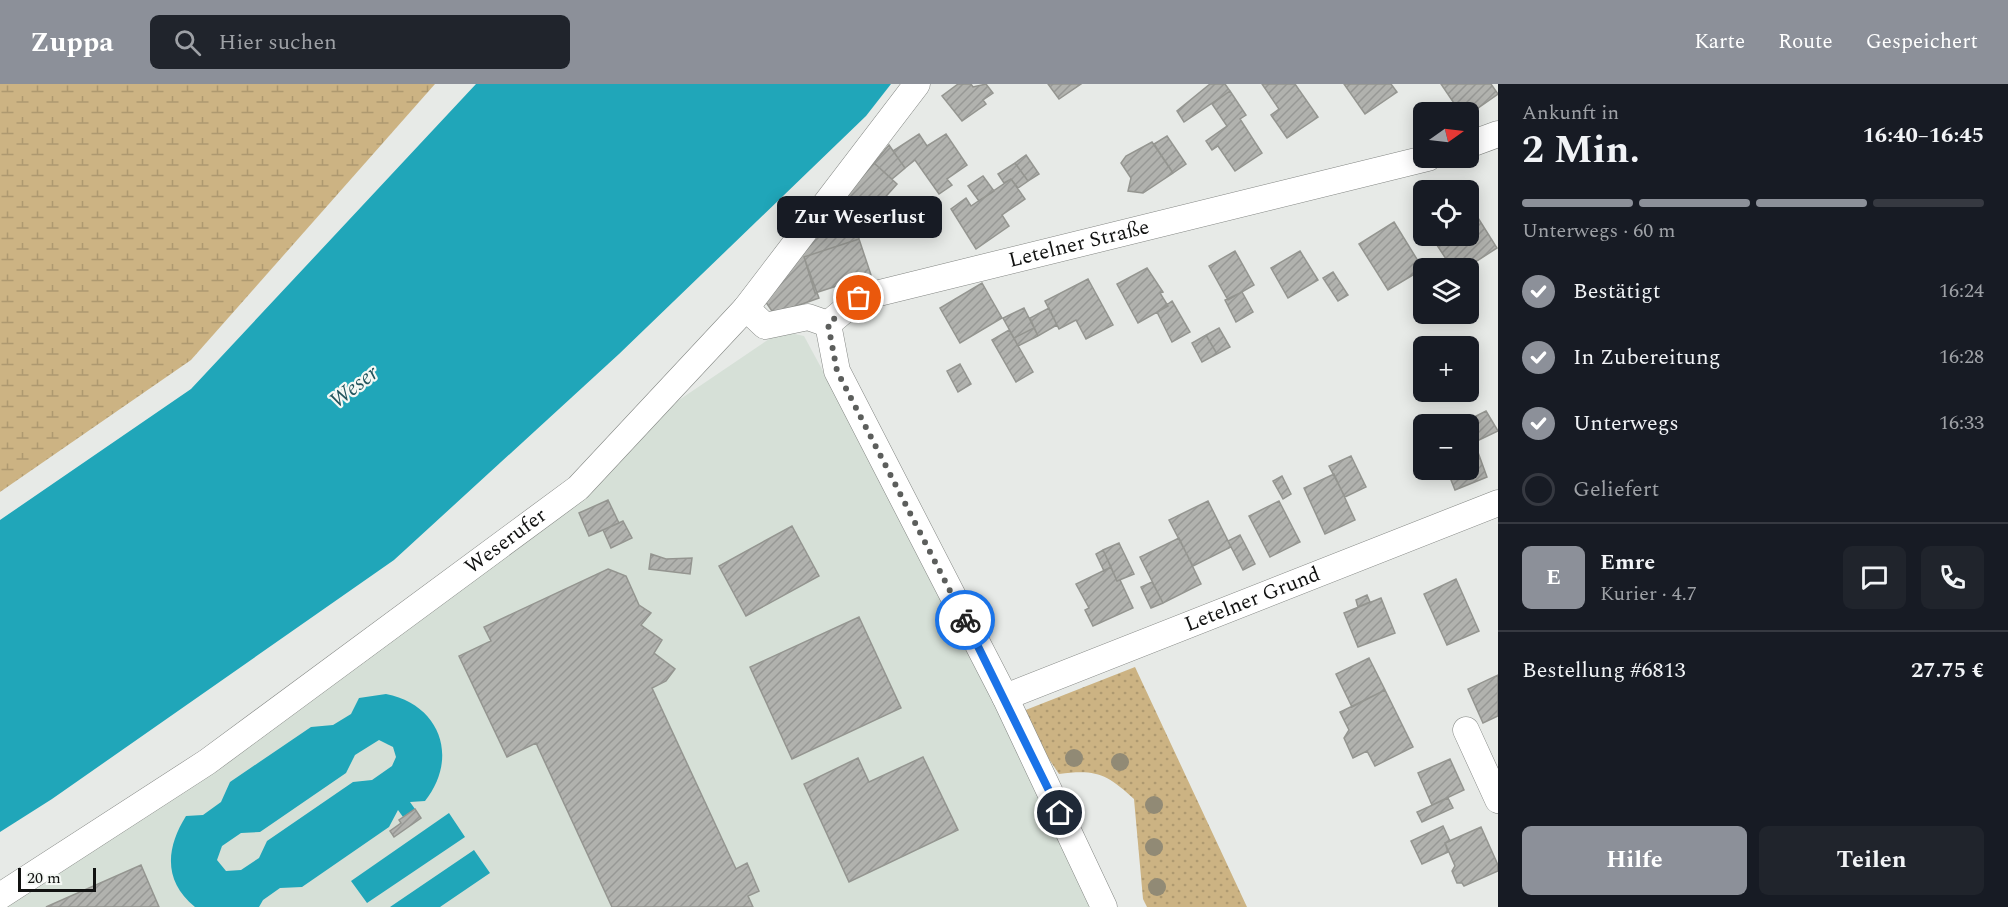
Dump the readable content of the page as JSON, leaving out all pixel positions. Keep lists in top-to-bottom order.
{
  "streets": {
    "street": ["Letelner Straße", "Weserufer", "Letelner Grund"]
  },
  "water": ["Weser"],
  "places": ["Zur Weserlust"],
  "scale_bar": "20 m",
  "north": "right",
  "page": {
    "header": "Zuppa",
    "search": "Hier suchen",
    "nav": ["Karte", "Route", "Gespeichert"],
    "heading": ["2 Min.", "Ankunft in", "16:40–16:45"],
    "panel": [
      "Emre",
      "Kurier · 4.7",
      "Bestellung #6813",
      "27.75 €"
    ],
    "map_buttons": ["+", "−"],
    "bar": "Unterwegs · 60 m",
    "bubble": "Zur Weserlust",
    "list": [
      ["Bestätigt", "16:24"],
      ["In Zubereitung", "16:28"],
      ["Unterwegs", "16:33"],
      "Geliefert"
    ],
    "round": "E",
    "buttons": ["Hilfe", "Teilen"],
    "scale": "20 m"
  }
}
